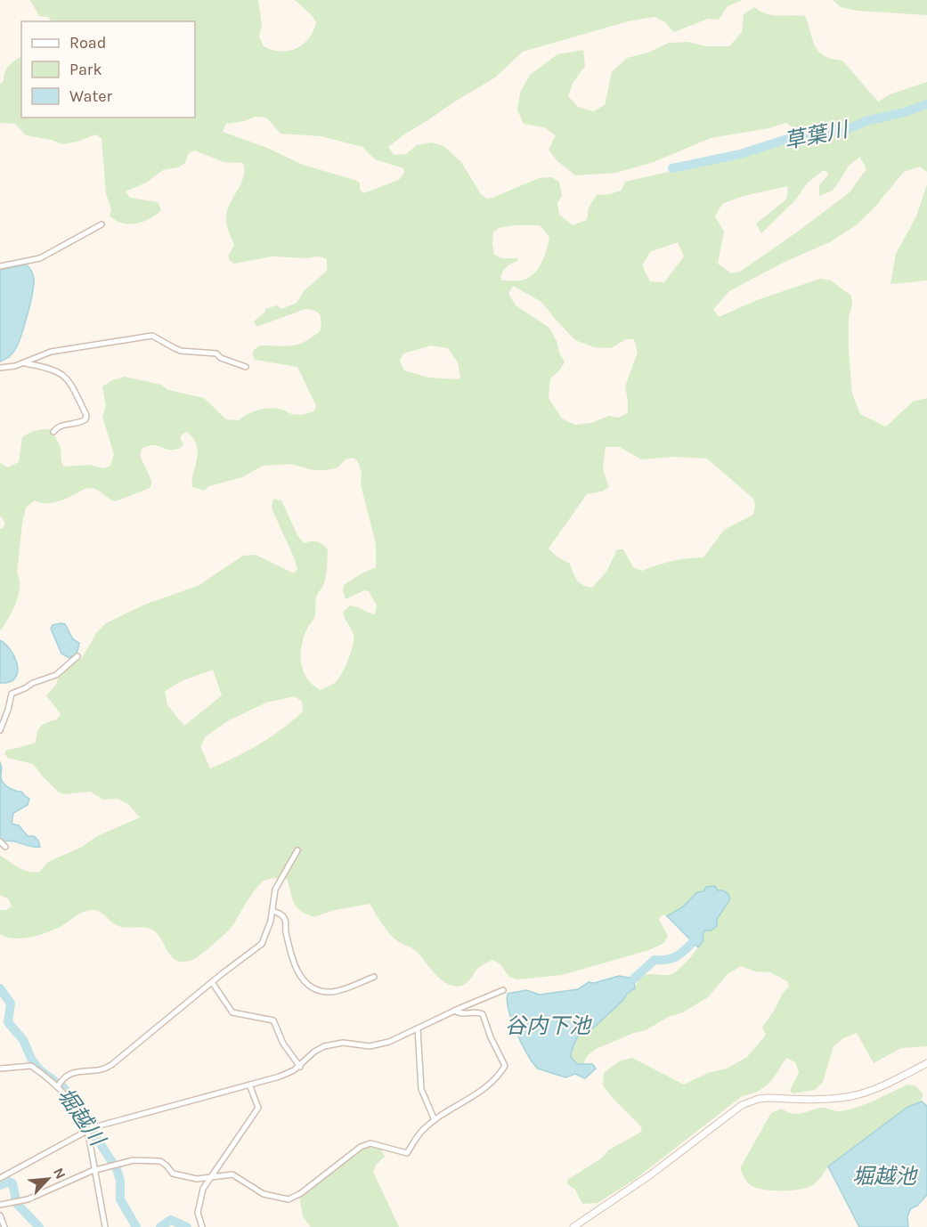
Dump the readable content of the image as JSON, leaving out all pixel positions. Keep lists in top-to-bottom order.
{
  "water": [
    "草葉川",
    "谷内下池",
    "堀越川",
    "堀越池"
  ],
  "legend": ["Road", "Park", "Water"],
  "north": "top right"
}
